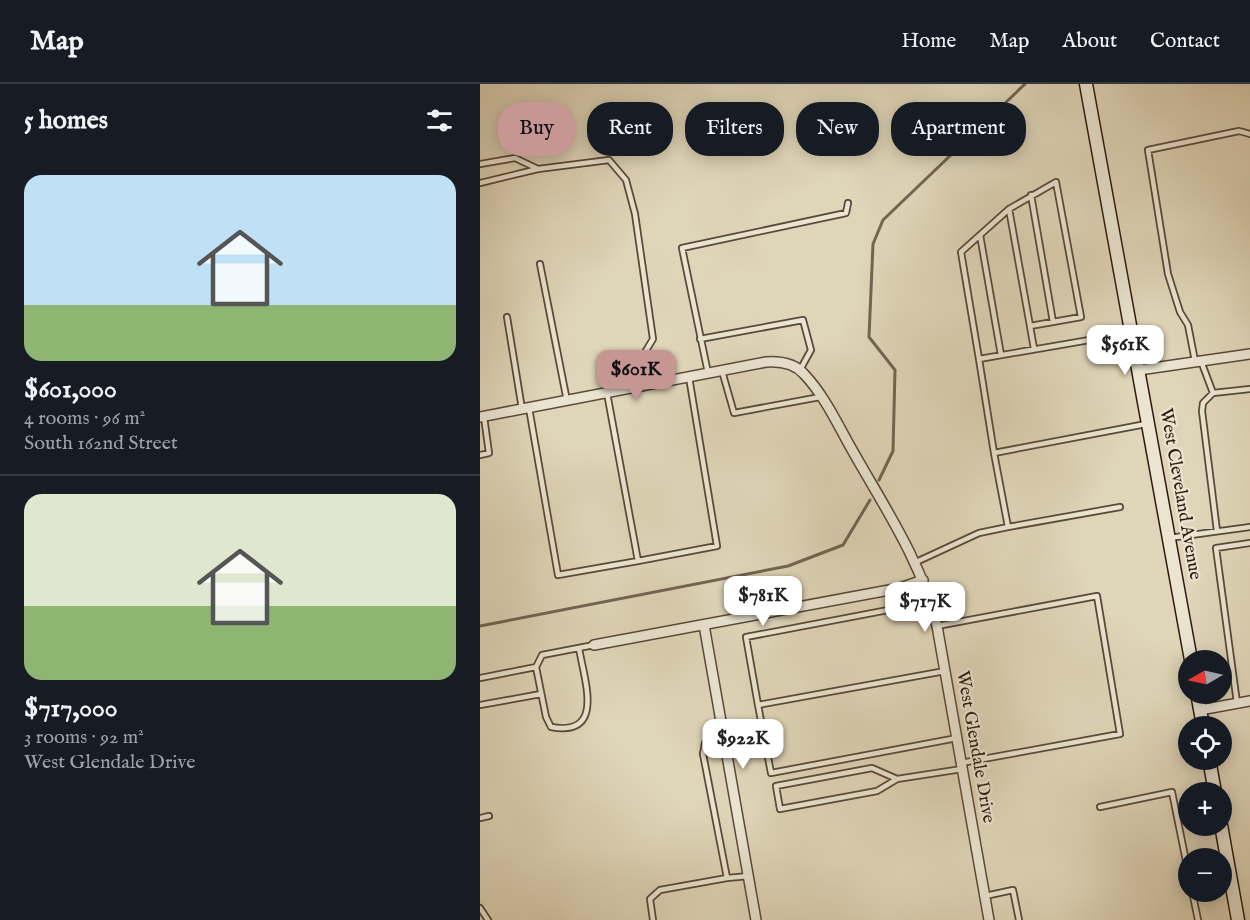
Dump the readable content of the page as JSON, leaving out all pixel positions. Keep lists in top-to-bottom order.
{
  "streets": {
    "main road": ["West Cleveland Avenue"],
    "street": ["West Glendale Drive"]
  },
  "north": "left",
  "page": {
    "header": "Map",
    "nav": [
      "Home",
      "Map",
      "About",
      "Contact"
    ],
    "heading": "5 homes",
    "chip": [
      "Buy",
      "Rent",
      "Filters",
      "New",
      "Apartment"
    ],
    "list": [
      {
        "name": "$601,000",
        "note": "4 rooms · 96 m² · South 162nd Street"
      },
      {
        "name": "$717,000",
        "note": "3 rooms · 92 m² · West Glendale Drive"
      }
    ],
    "price": [
      "$561K",
      "$601K",
      "$781K",
      "$717K",
      "$922K"
    ],
    "map_buttons": ["+", "−"]
  }
}
